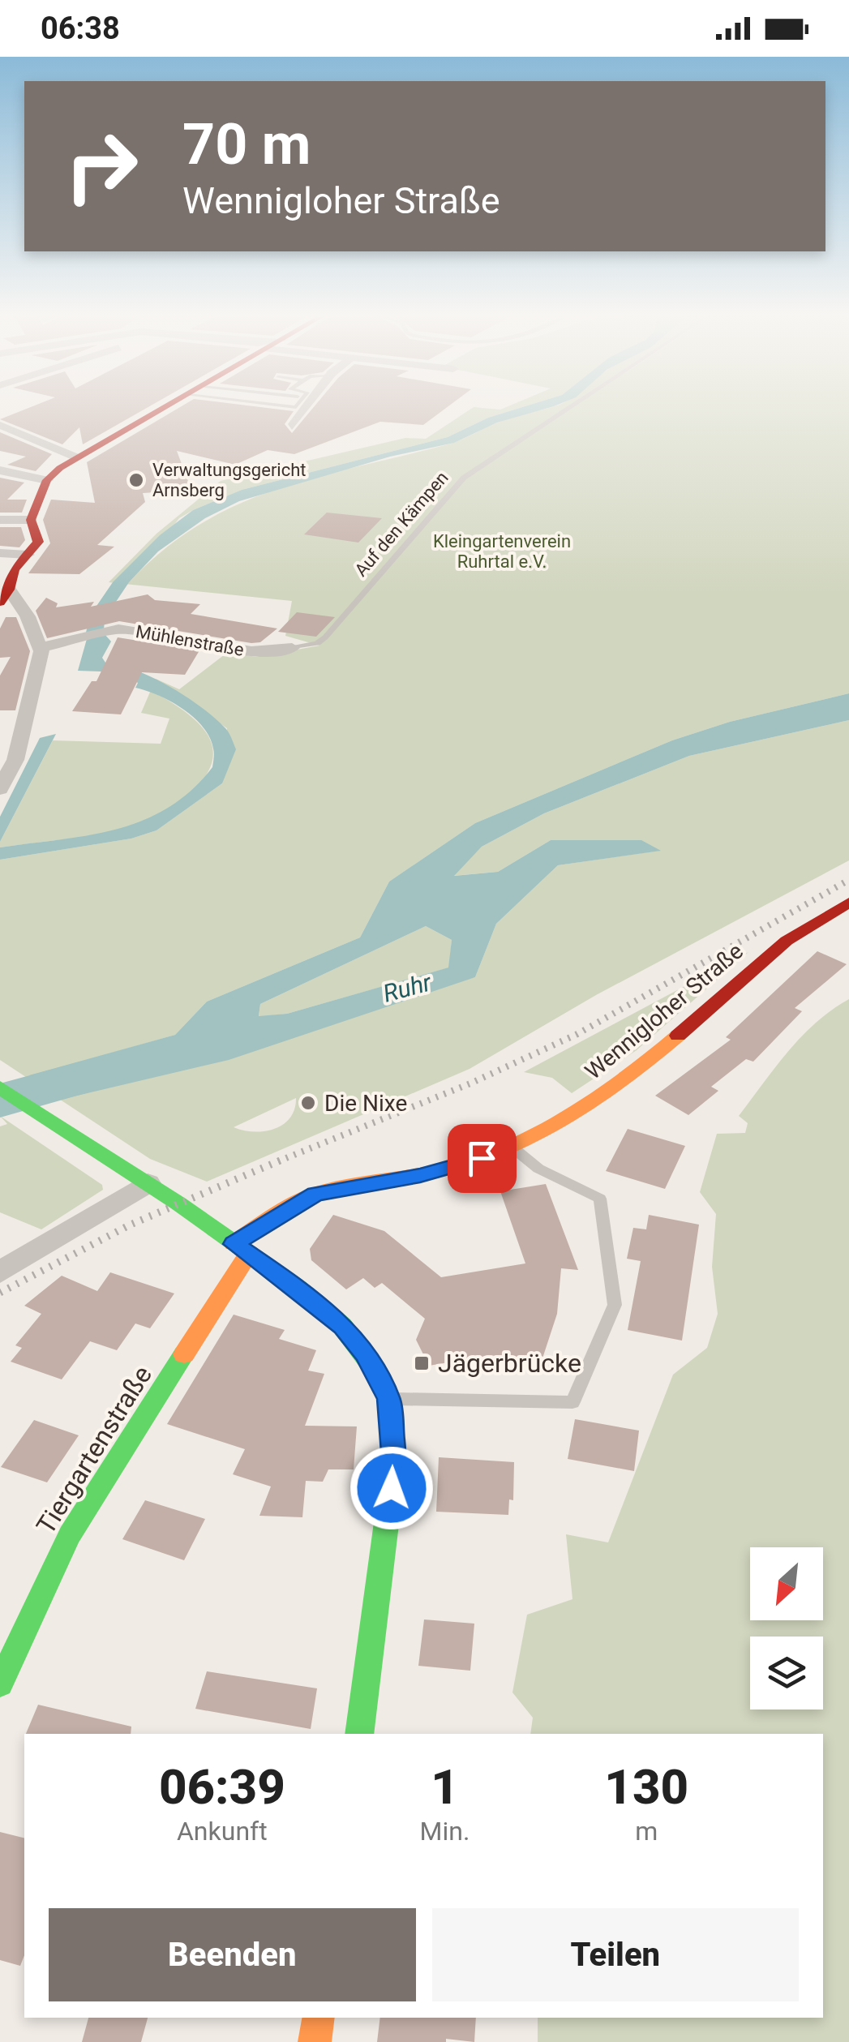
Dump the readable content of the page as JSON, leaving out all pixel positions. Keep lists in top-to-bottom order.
{
  "streets": {
    "street": ["Mühlenstraße", "Wennigloher Straße", "Tiergartenstraße"],
    "lane": ["Auf den Kämpen"]
  },
  "crossings": [
    ["Auf den Kämpen", "Mühlenstraße"],
    ["Wennigloher Straße", "Tiergartenstraße"]
  ],
  "water": ["Ruhr"],
  "parks": ["Kleingartenverein Ruhrtal e.V."],
  "places": {
    "other": ["Verwaltungsgericht Arnsberg", "Die Nixe"],
    "transit": ["Jägerbrücke"]
  },
  "north": "bottom left",
  "page": {
    "status": "06:38",
    "turn": ["70 m", "Wennigloher Straße"],
    "eta": [
      "06:39",
      "Ankunft",
      "1",
      "Min.",
      "130",
      "m"
    ],
    "buttons": ["Beenden", "Teilen"]
  }
}
